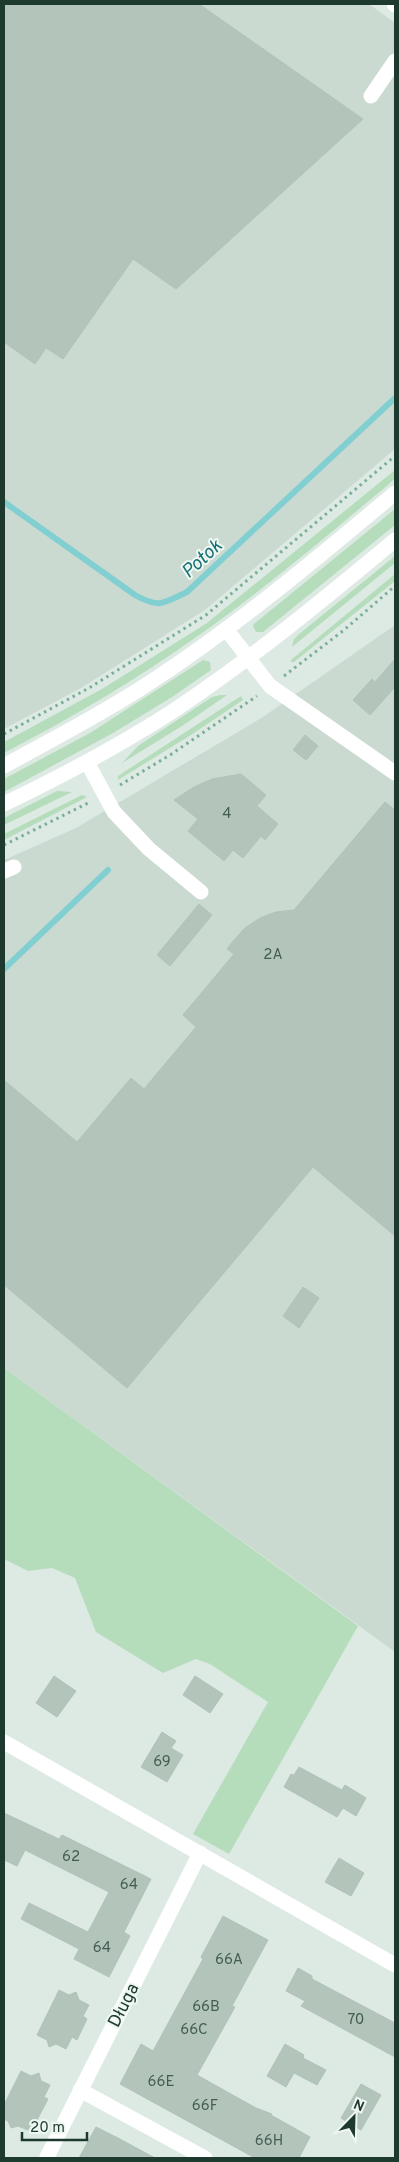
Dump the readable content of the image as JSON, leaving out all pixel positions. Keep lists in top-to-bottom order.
{
  "streets": {
    "street": ["Długa"]
  },
  "water": ["Potok"],
  "house_numbers": [
    "4",
    "2A",
    "69",
    "62",
    "64",
    "64",
    "66A",
    "66B",
    "70",
    "66C",
    "66E",
    "66F",
    "66H"
  ],
  "scale_bar": "20 m",
  "north": "top right"
}
